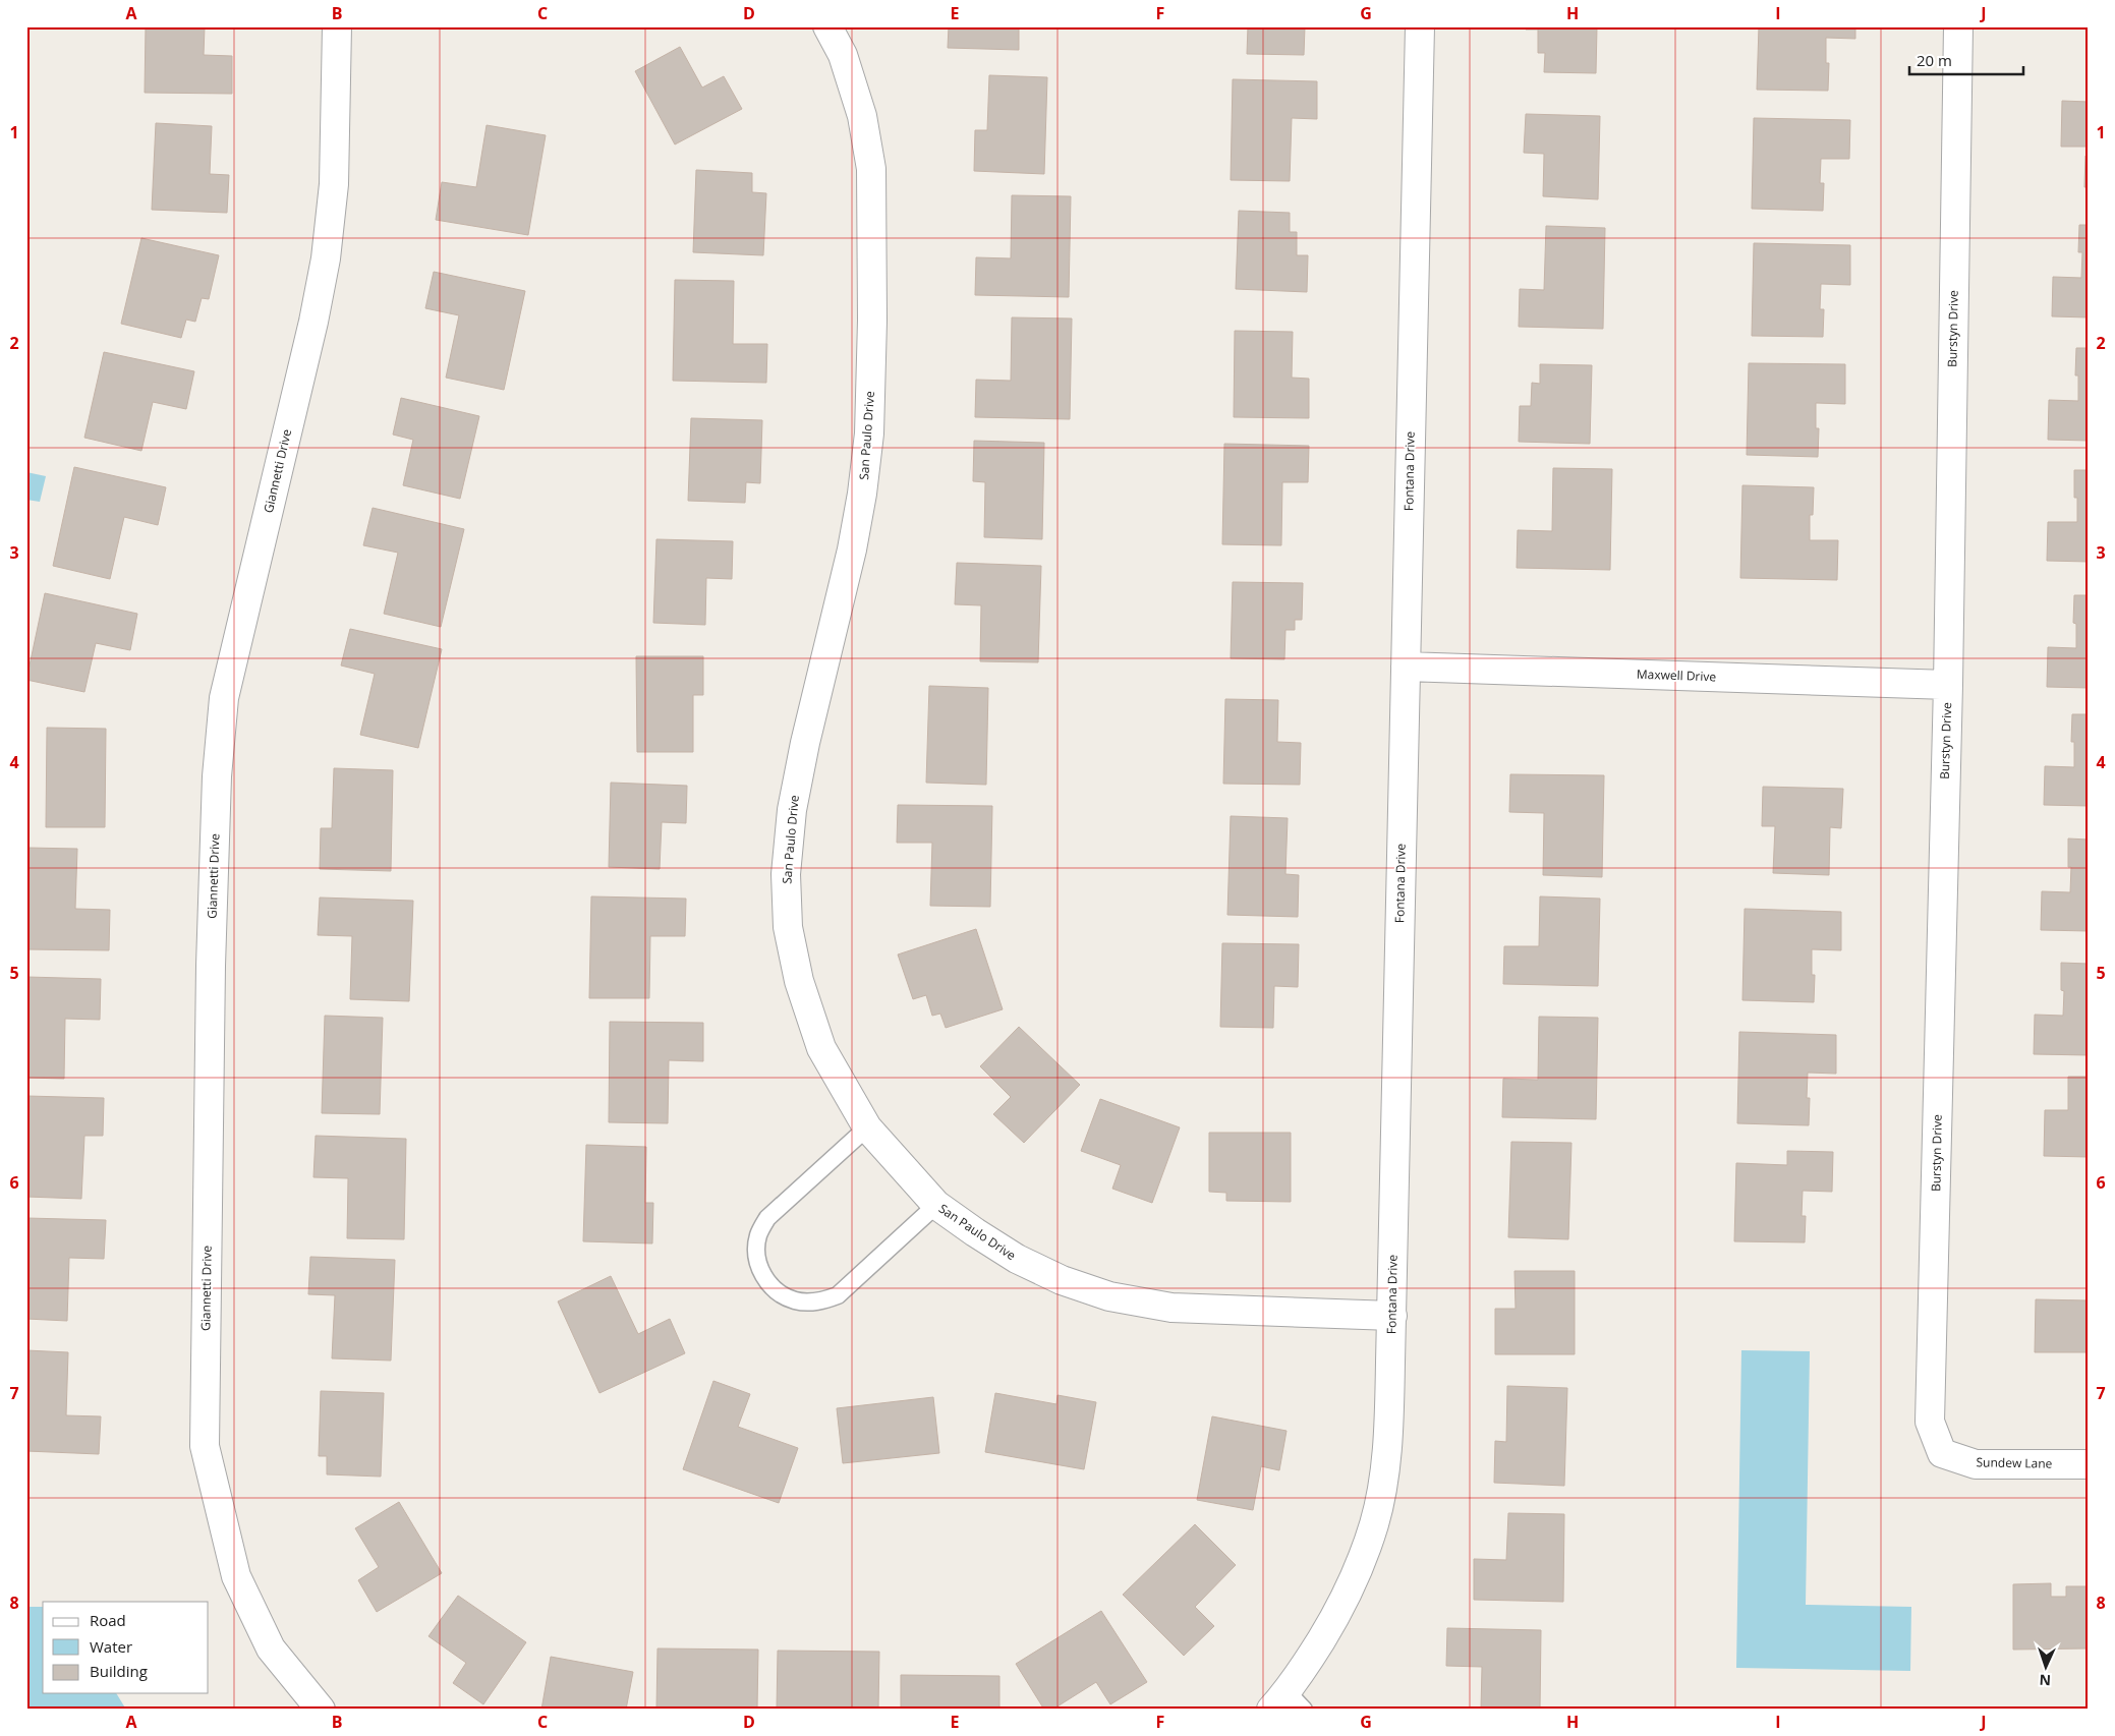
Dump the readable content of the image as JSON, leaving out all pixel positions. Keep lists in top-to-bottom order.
{
  "streets": {
    "street": [
      "Burstyn Drive",
      "San Paulo Drive",
      "Giannetti Drive",
      "Fontana Drive",
      "Maxwell Drive",
      "Sundew Lane"
    ]
  },
  "crossings": [
    ["Burstyn Drive", "Maxwell Drive"],
    ["Burstyn Drive", "Sundew Lane"],
    ["San Paulo Drive", "Fontana Drive"],
    ["Fontana Drive", "Maxwell Drive"]
  ],
  "legend": ["Road", "Water", "Building"],
  "scale_bar": "20 m",
  "north": "bottom",
  "grid": {
    "columns": [
      "A",
      "B",
      "C",
      "D",
      "E",
      "F",
      "G",
      "H",
      "I",
      "J"
    ],
    "rows": [
      "1",
      "2",
      "3",
      "4",
      "5",
      "6",
      "7",
      "8"
    ]
  }
}
